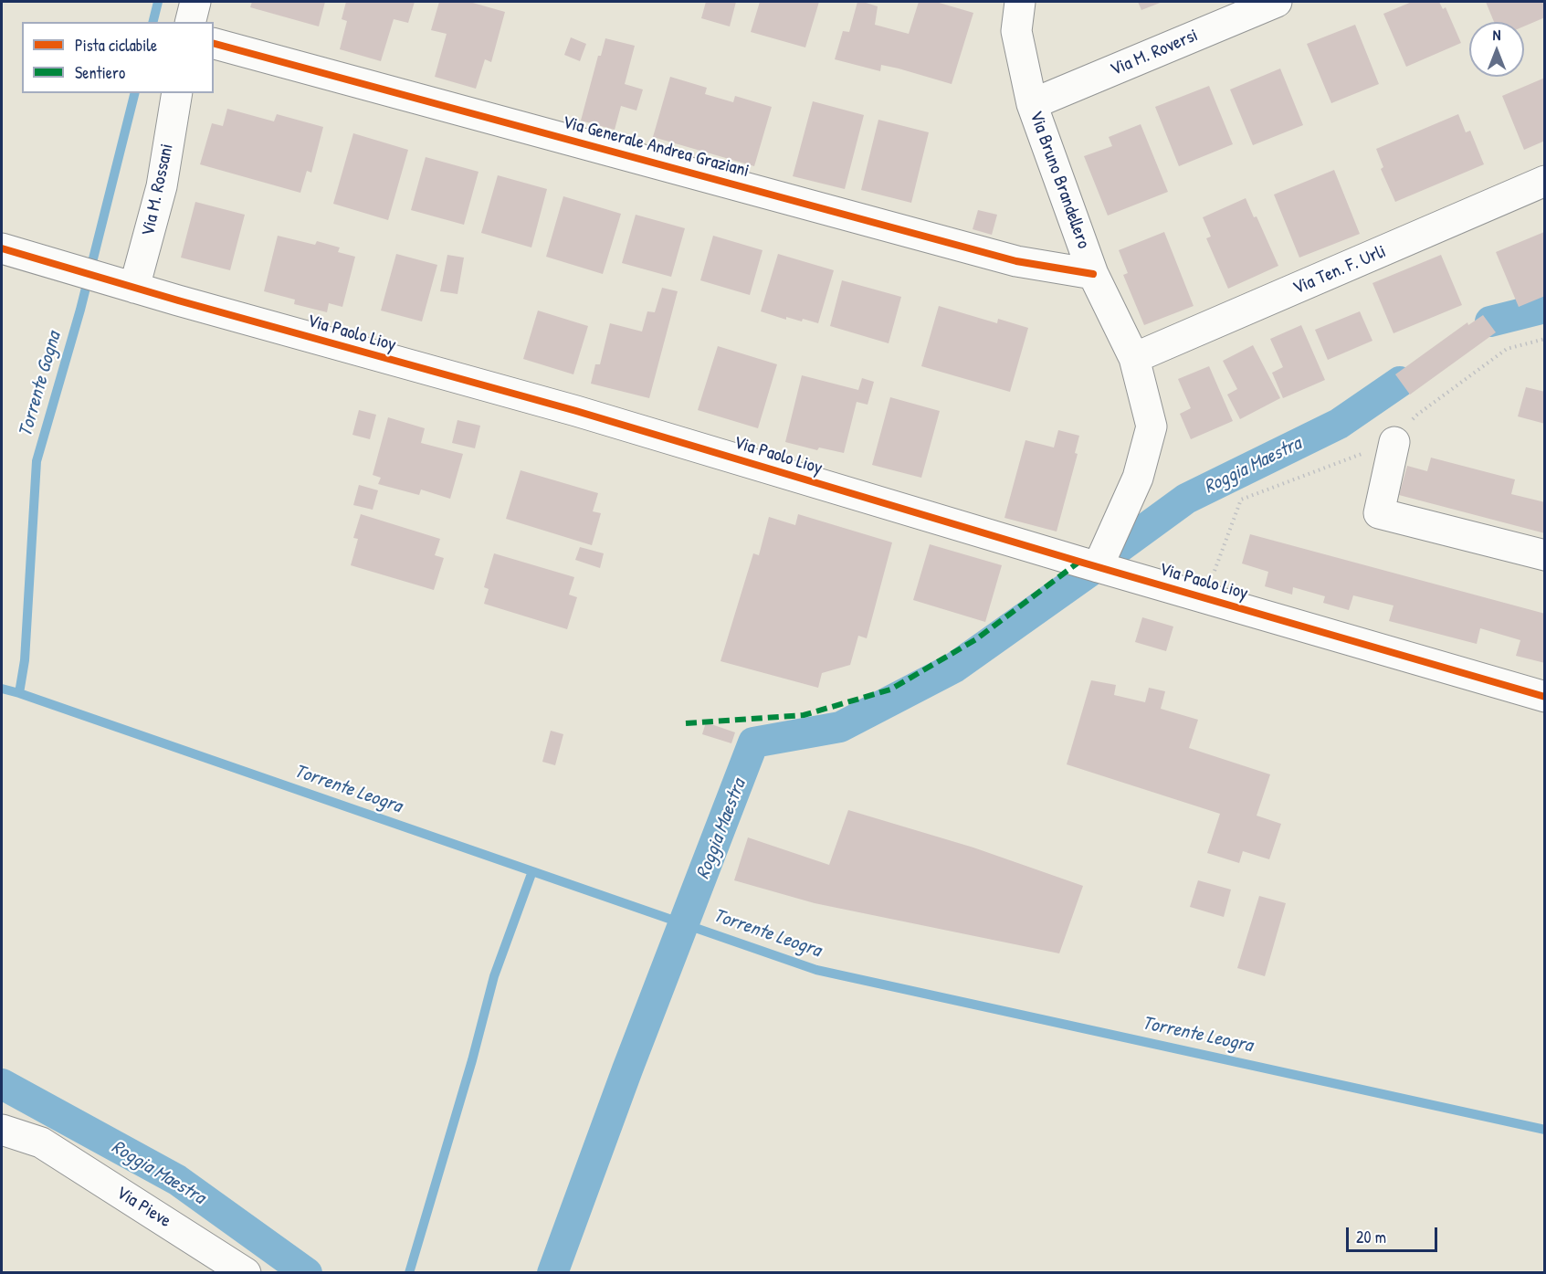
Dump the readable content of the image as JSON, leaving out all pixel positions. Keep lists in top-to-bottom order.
{
  "streets": {
    "street": [
      "Via M. Roversi",
      "Via Generale Andrea Graziani",
      "Via Bruno Brandellero",
      "Via M. Rossani",
      "Via Ten. F. Urli",
      "Via Paolo Lioy",
      "Via Pieve"
    ]
  },
  "crossings": [
    ["Via M. Roversi", "Via Bruno Brandellero"],
    ["Via Generale Andrea Graziani", "Via Bruno Brandellero"],
    ["Via Bruno Brandellero", "Via Ten. F. Urli"],
    ["Via Bruno Brandellero", "Via Paolo Lioy"],
    ["Via M. Rossani", "Via Paolo Lioy"]
  ],
  "water": ["Torrente Gogna", "Roggia Maestra", "Torrente Leogra"],
  "legend": ["Pista ciclabile", "Sentiero"],
  "scale_bar": "20 m",
  "north": "top"
}
